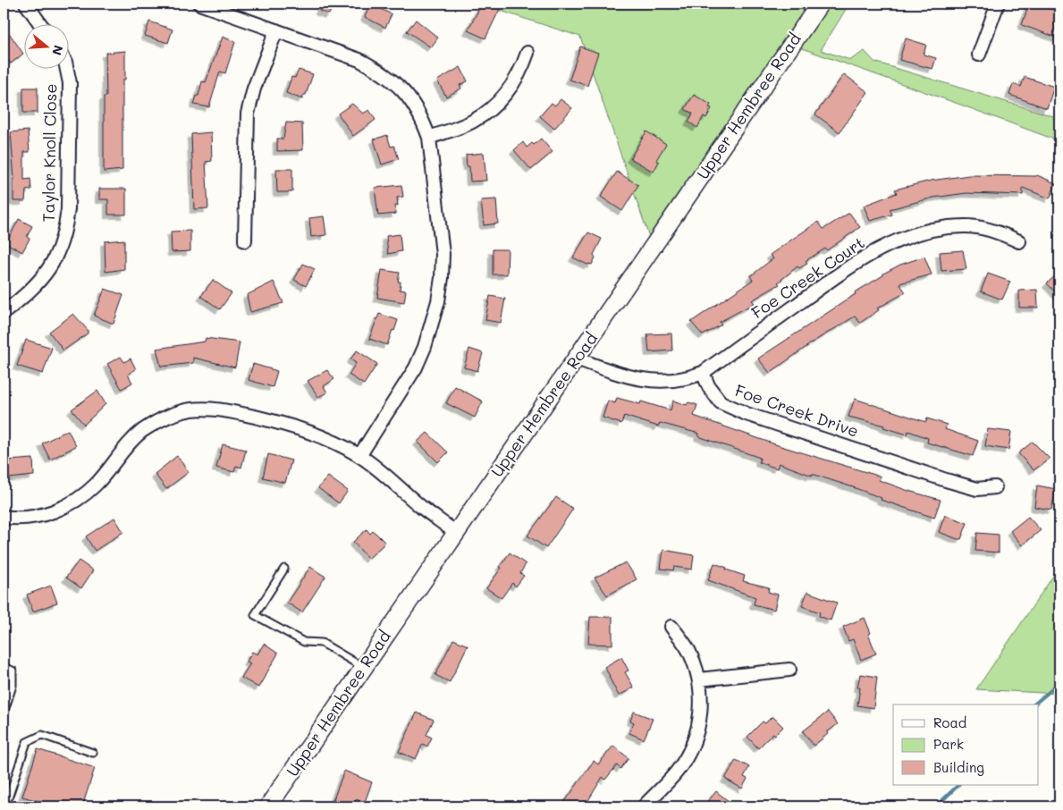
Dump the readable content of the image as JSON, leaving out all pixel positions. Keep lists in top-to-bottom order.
{
  "streets": {
    "street": [
      "Upper Hembree Road",
      "Taylor Knoll Close",
      "Foe Creek Court",
      "Foe Creek Drive"
    ]
  },
  "crossings": [
    ["Foe Creek Court", "Foe Creek Drive"]
  ],
  "legend": ["Road", "Park", "Building"],
  "north": "right"
}
